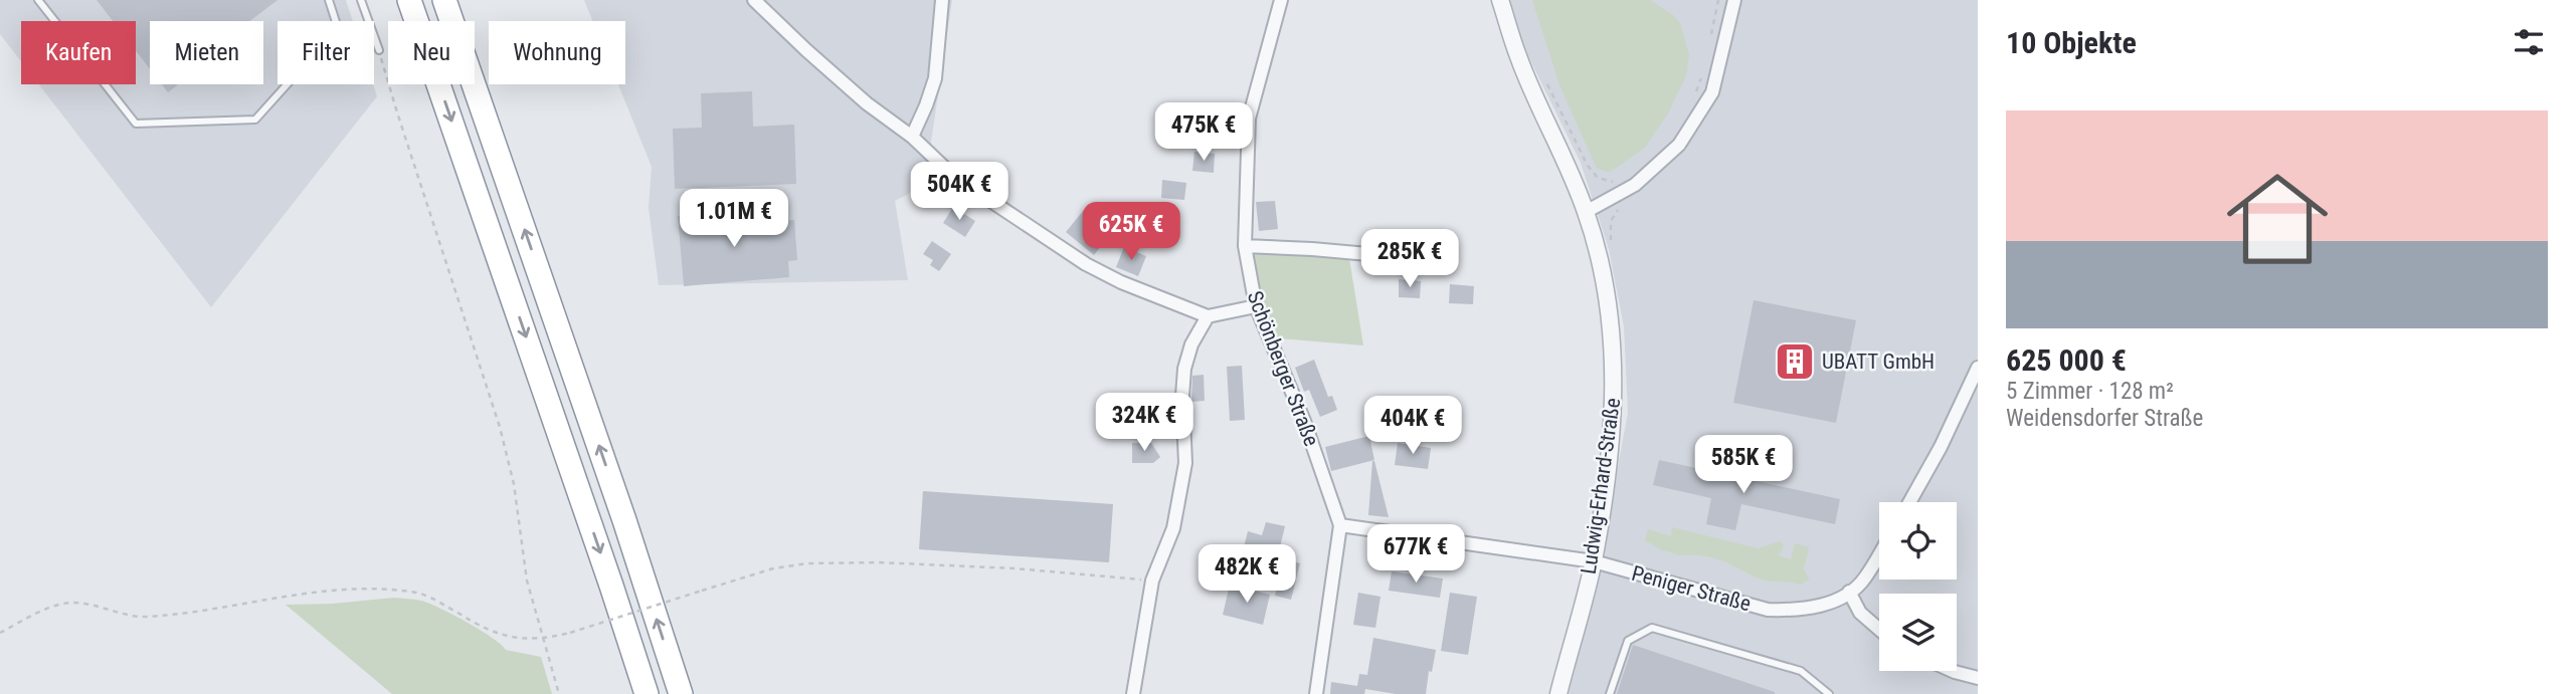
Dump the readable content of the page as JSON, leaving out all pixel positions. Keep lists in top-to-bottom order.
{
  "streets": {
    "street": ["Schönberger Straße", "Ludwig-Erhard-Straße", "Peniger Straße"]
  },
  "crossings": [
    ["Schönberger Straße", "Peniger Straße"],
    ["Ludwig-Erhard-Straße", "Peniger Straße"]
  ],
  "places": {
    "building": ["UBATT GmbH"]
  },
  "page": {
    "heading": "10 Objekte",
    "chip": [
      "Kaufen",
      "Mieten",
      "Filter",
      "Neu",
      "Wohnung"
    ],
    "list": [
      {
        "name": "625 000 €",
        "note": "5 Zimmer · 128 m² · Weidensdorfer Straße"
      }
    ],
    "price": [
      "475K €",
      "504K €",
      "1.01M €",
      "625K €",
      "285K €",
      "324K €",
      "404K €",
      "585K €",
      "677K €",
      "482K €"
    ]
  }
}
